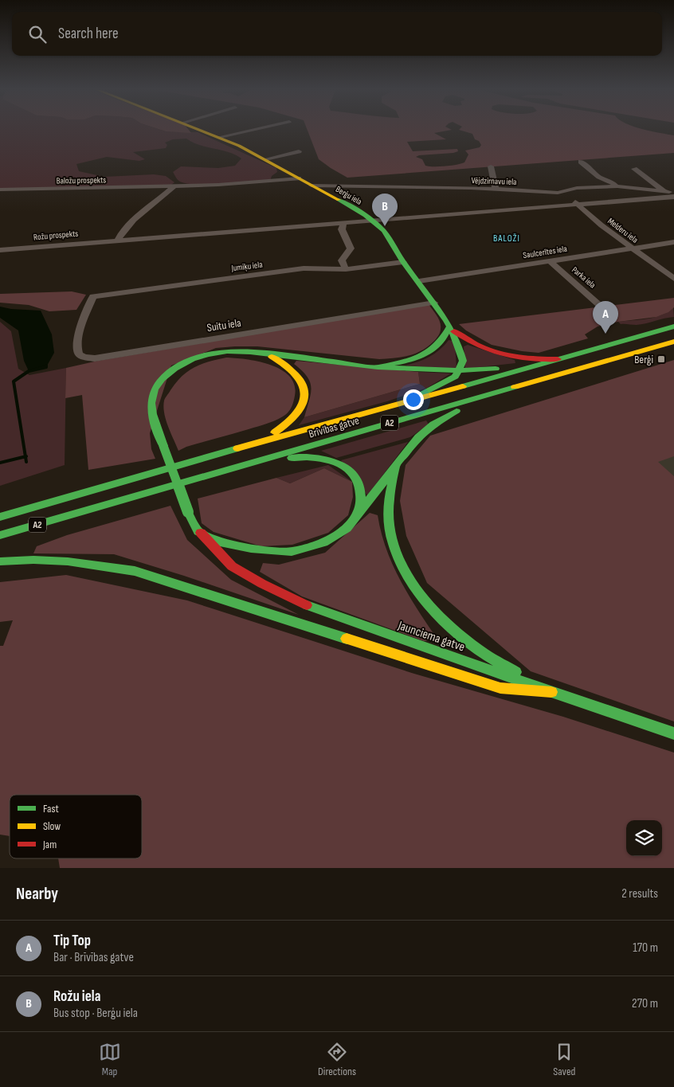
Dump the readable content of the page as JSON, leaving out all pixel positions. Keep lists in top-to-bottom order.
{
  "streets": {
    "main road": [
      "Berģu iela",
      "A2",
      "Brīvības gatve",
      "Jaunciema gatve"
    ],
    "street": [
      "Baložu prospekts",
      "Vējdzirnavu iela",
      "Melderu iela",
      "Rožu prospekts",
      "Saulcerītes iela",
      "Jumiķu iela",
      "Parka iela",
      "Suitu iela"
    ]
  },
  "crossings": [
    ["Vējdzirnavu iela", "Berģu iela"],
    ["Vējdzirnavu iela", "Melderu iela"],
    ["Berģu iela", "Rožu prospekts"],
    ["Berģu iela", "Saulcerītes iela"],
    ["Berģu iela", "Jumiķu iela"],
    ["Berģu iela", "Suitu iela"],
    ["Melderu iela", "Rožu prospekts"],
    ["Melderu iela", "Saulcerītes iela"],
    ["Saulcerītes iela", "Parka iela"],
    ["Jumiķu iela", "Suitu iela"]
  ],
  "districts": ["BALOŽI"],
  "places": {
    "transit": ["Berģi"]
  },
  "legend": ["Fast", "Slow", "Jam"],
  "page": {
    "search": "Search here",
    "pins": ["B", "A"],
    "heading": ["Nearby", "2 results"],
    "list": [
      {
        "mark": "A",
        "name": "Tip Top",
        "note": "Bar · Brīvības gatve",
        "value": "170 m"
      },
      {
        "mark": "B",
        "name": "Rožu iela",
        "note": "Bus stop · Berģu iela",
        "value": "270 m"
      }
    ],
    "nav": ["Map", "Directions", "Saved"]
  }
}
